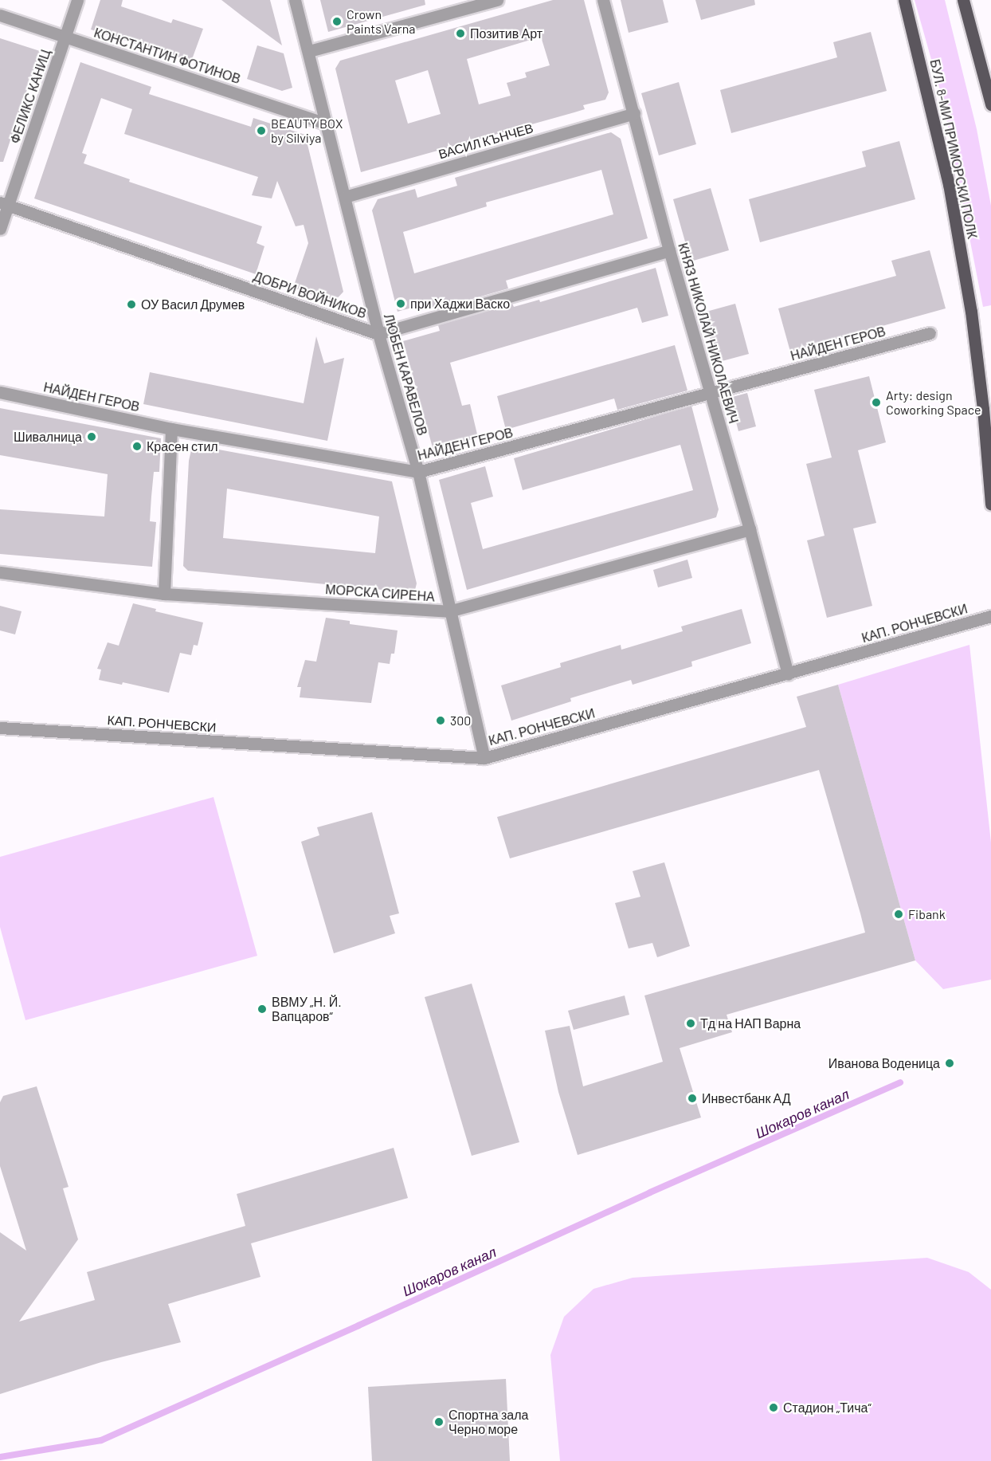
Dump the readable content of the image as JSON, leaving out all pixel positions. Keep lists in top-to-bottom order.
{
  "streets": {
    "main road": ["БУЛ. 8-МИ ПРИМОРСКИ ПОЛК"],
    "street": [
      "КОНСТАНТИН ФОТИНОВ",
      "ФЕЛИКС КАНИЦ",
      "ВАСИЛ КЪНЧЕВ",
      "ДОБРИ ВОЙНИКОВ",
      "КНЯЗ НИКОЛАЙ НИКОЛАЕВИЧ",
      "НАЙДЕН ГЕРОВ",
      "ЛЮБЕН КАРАВЕЛОВ",
      "МОРСКА СИРЕНА",
      "КАП. РОНЧЕВСКИ"
    ]
  },
  "crossings": [
    ["КОНСТАНТИН ФОТИНОВ", "ФЕЛИКС КАНИЦ"],
    ["КОНСТАНТИН ФОТИНОВ", "ЛЮБЕН КАРАВЕЛОВ"],
    ["ФЕЛИКС КАНИЦ", "ДОБРИ ВОЙНИКОВ"],
    ["ВАСИЛ КЪНЧЕВ", "КНЯЗ НИКОЛАЙ НИКОЛАЕВИЧ"],
    ["ВАСИЛ КЪНЧЕВ", "ЛЮБЕН КАРАВЕЛОВ"],
    ["ДОБРИ ВОЙНИКОВ", "КНЯЗ НИКОЛАЙ НИКОЛАЕВИЧ"],
    ["ДОБРИ ВОЙНИКОВ", "ЛЮБЕН КАРАВЕЛОВ"],
    ["КНЯЗ НИКОЛАЙ НИКОЛАЕВИЧ", "НАЙДЕН ГЕРОВ"],
    ["КНЯЗ НИКОЛАЙ НИКОЛАЕВИЧ", "МОРСКА СИРЕНА"],
    ["КНЯЗ НИКОЛАЙ НИКОЛАЕВИЧ", "КАП. РОНЧЕВСКИ"],
    ["НАЙДЕН ГЕРОВ", "ЛЮБЕН КАРАВЕЛОВ"],
    ["ЛЮБЕН КАРАВЕЛОВ", "МОРСКА СИРЕНА"],
    ["ЛЮБЕН КАРАВЕЛОВ", "КАП. РОНЧЕВСКИ"]
  ],
  "water": ["Шокаров канал"],
  "places": [
    "Crown Paints Varna",
    "Позитив Арт",
    "BEAUTY BOX by Silviya",
    "при Хаджи Васко",
    "ОУ Васил Друмев",
    "Arty: design Coworking Space",
    "Шивалница",
    "Красен стил",
    "300",
    "Fibank",
    "ВВМУ „Н. Й. Вапцаров“",
    "Тд на НАП Варна",
    "Иванова Воденица",
    "Инвестбанк АД",
    "Стадион „Тича“",
    "Спортна зала Черно море"
  ]
}
